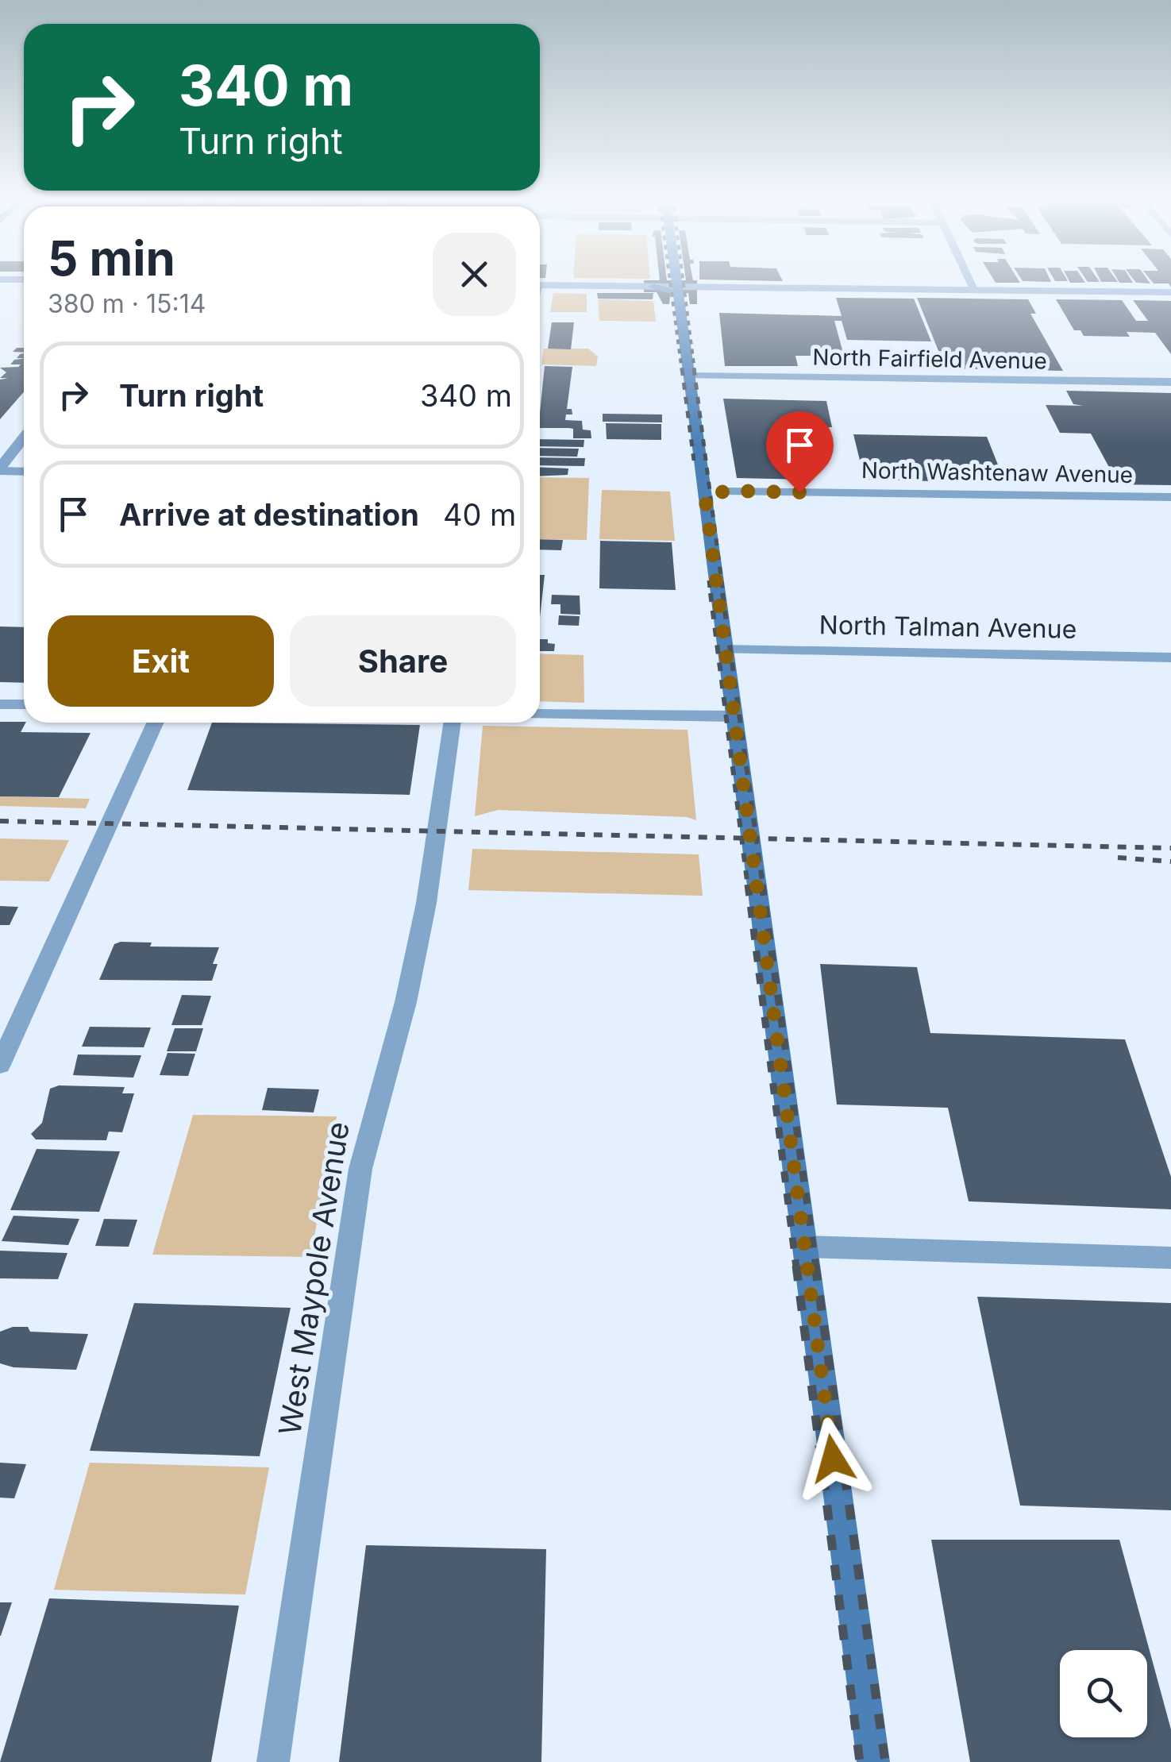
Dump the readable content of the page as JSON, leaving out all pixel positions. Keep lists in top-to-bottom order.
{
  "streets": {
    "street": [
      "North Fairfield Avenue",
      "North Washtenaw Avenue",
      "North Talman Avenue",
      "West Maypole Avenue"
    ]
  },
  "page": {
    "turn": ["340 m", "Turn right"],
    "heading": ["5 min", "380 m · 15:14"],
    "list": [
      {
        "name": "Turn right",
        "value": "340 m"
      },
      {
        "name": "Arrive at destination",
        "value": "40 m"
      }
    ],
    "buttons": ["Exit", "Share"]
  }
}
